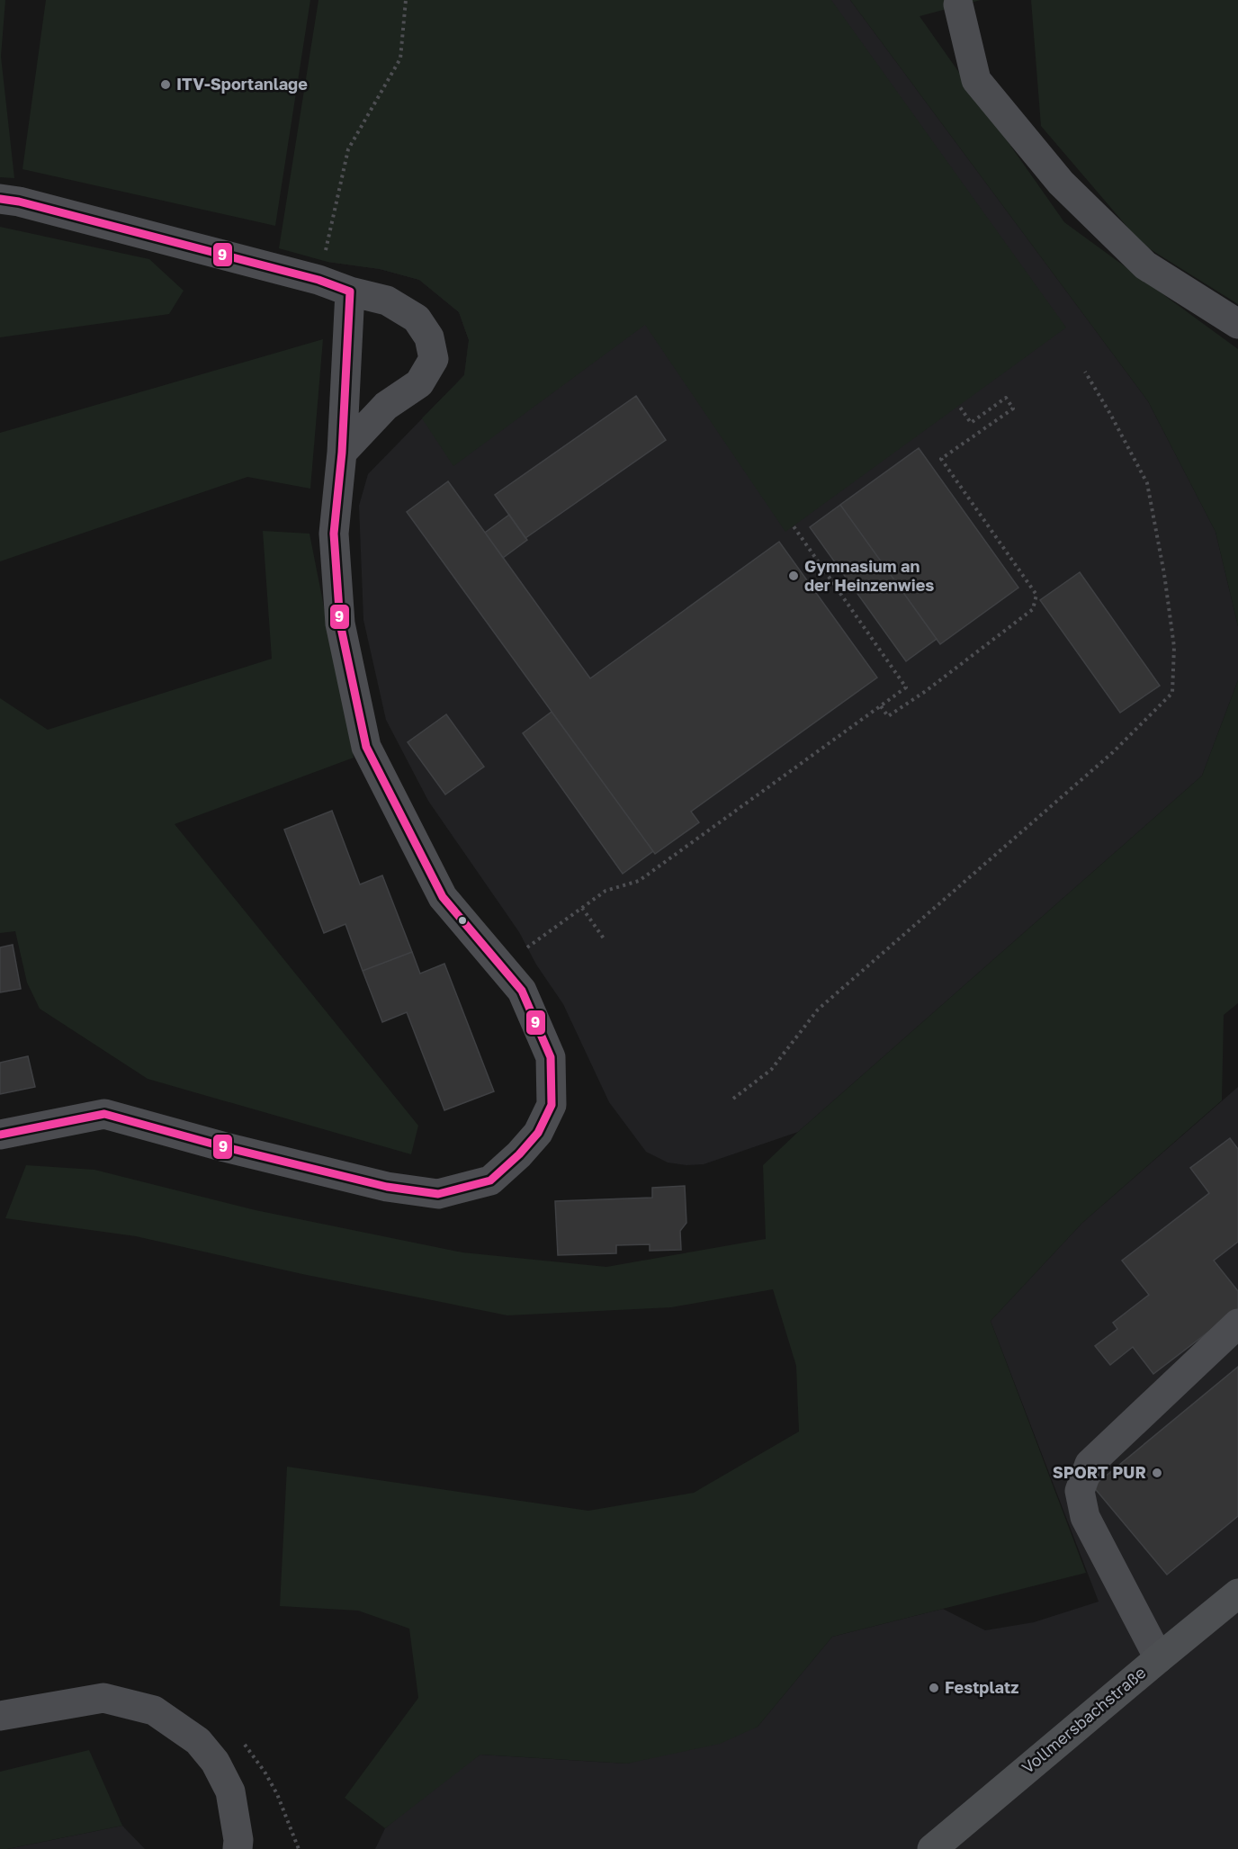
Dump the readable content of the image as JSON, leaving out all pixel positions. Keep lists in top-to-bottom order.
{
  "streets": {
    "main road": ["Vollmersbachstraße"]
  },
  "places": [
    "ITV-Sportanlage",
    "Gymnasium an der Heinzenwies",
    "SPORT PUR",
    "Festplatz"
  ],
  "lines": ["transit line 9"]
}
